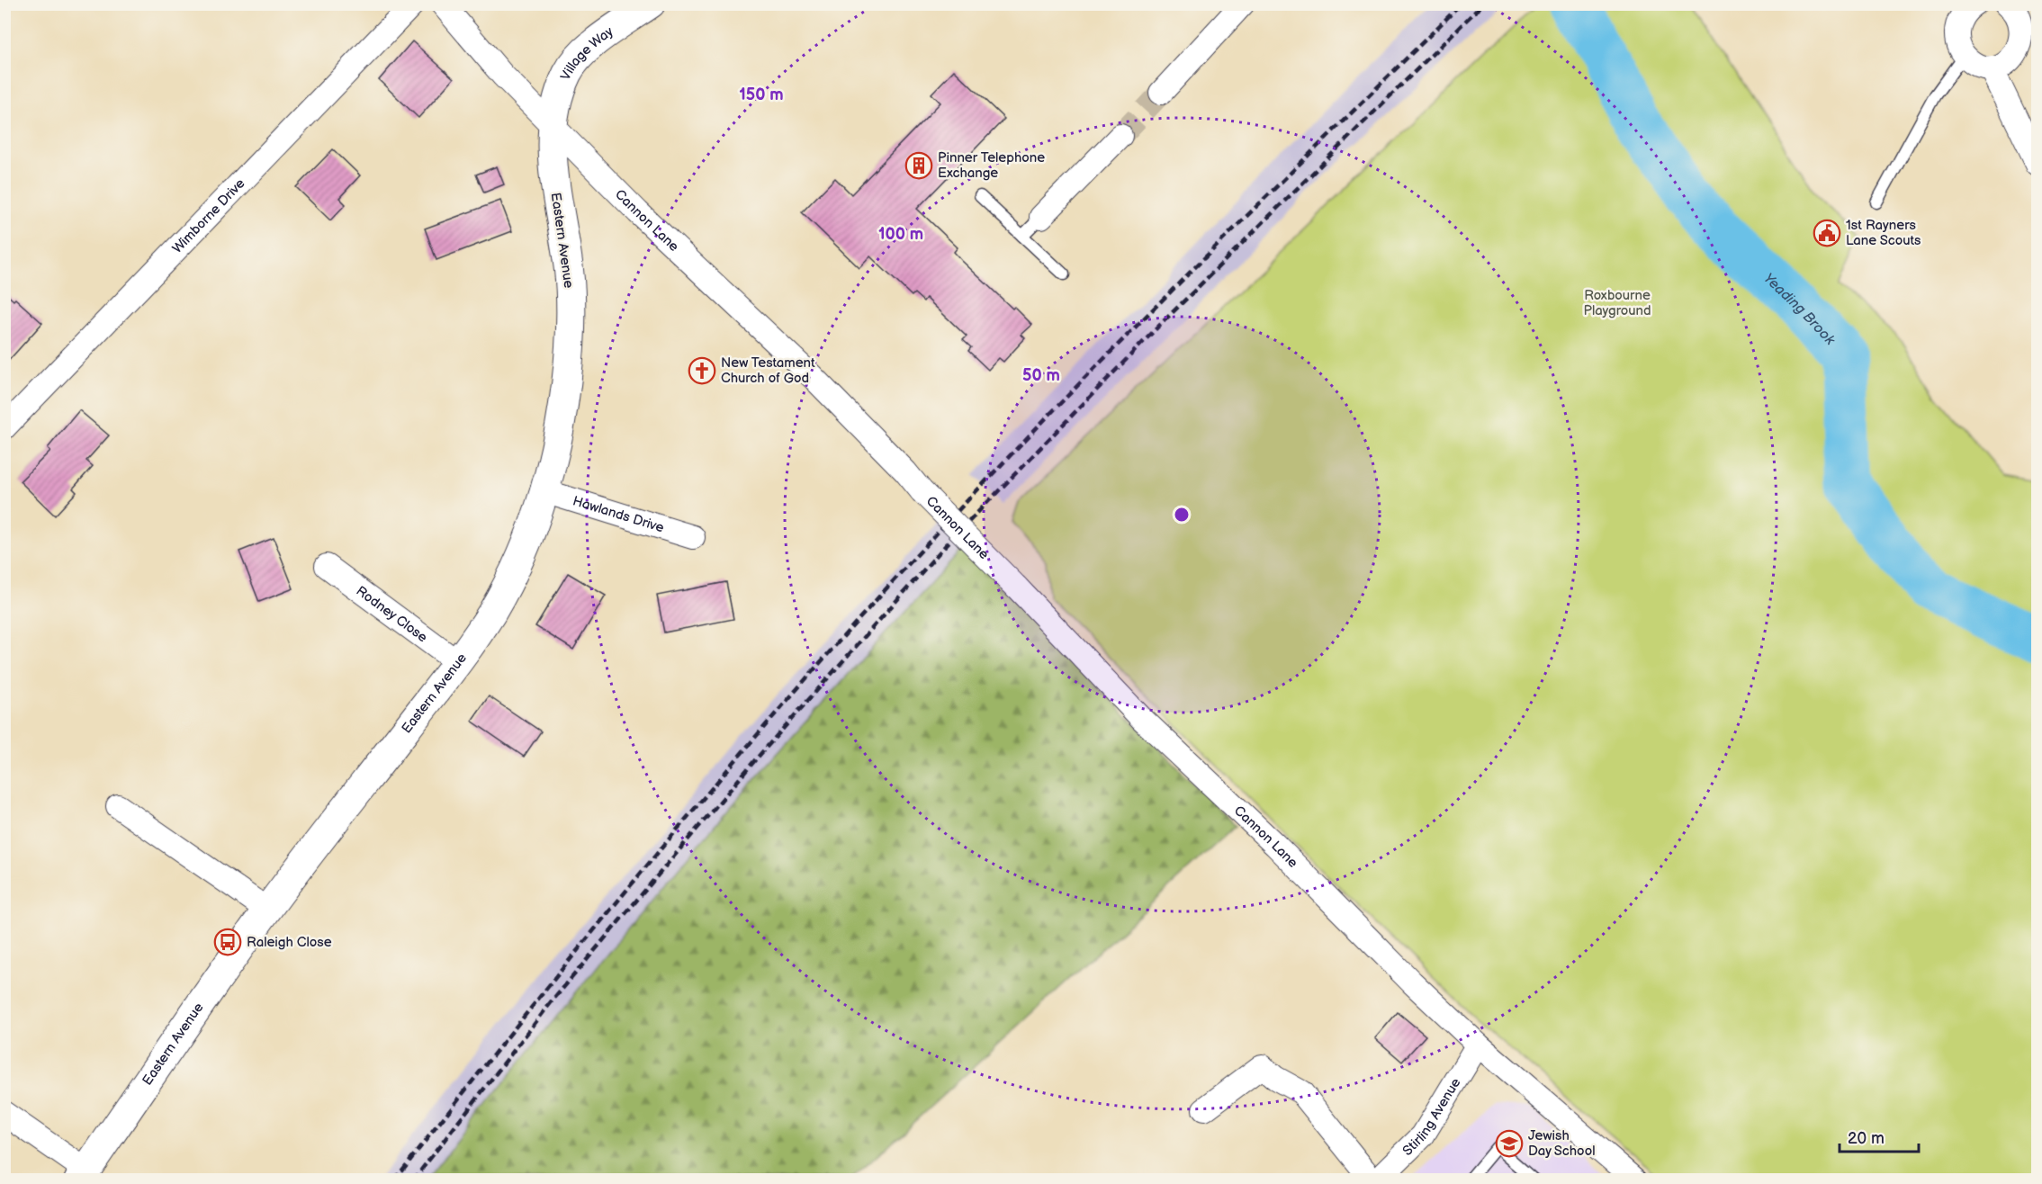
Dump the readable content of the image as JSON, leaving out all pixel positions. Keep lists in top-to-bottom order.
{
  "streets": {
    "street": [
      "Village Way",
      "Wimborne Drive",
      "Cannon Lane",
      "Eastern Avenue",
      "Hawlands Drive",
      "Rodney Close",
      "Stirling Avenue"
    ]
  },
  "crossings": [
    ["Village Way", "Cannon Lane"],
    ["Village Way", "Eastern Avenue"],
    ["Cannon Lane", "Eastern Avenue"],
    ["Cannon Lane", "Stirling Avenue"],
    ["Eastern Avenue", "Hawlands Drive"],
    ["Eastern Avenue", "Rodney Close"]
  ],
  "water": ["Yeading Brook"],
  "parks": ["Roxbourne Playground"],
  "places": {
    "building": ["Pinner Telephone Exchange"],
    "public building": ["1st Rayners Lane Scouts"],
    "church": ["New Testament Church of God"],
    "bus stop": ["Raleigh Close"],
    "school or university": ["Jewish Day School"]
  },
  "scale_bar": "20 m",
  "rings": ["150 m", "100 m", "50 m"]
}
